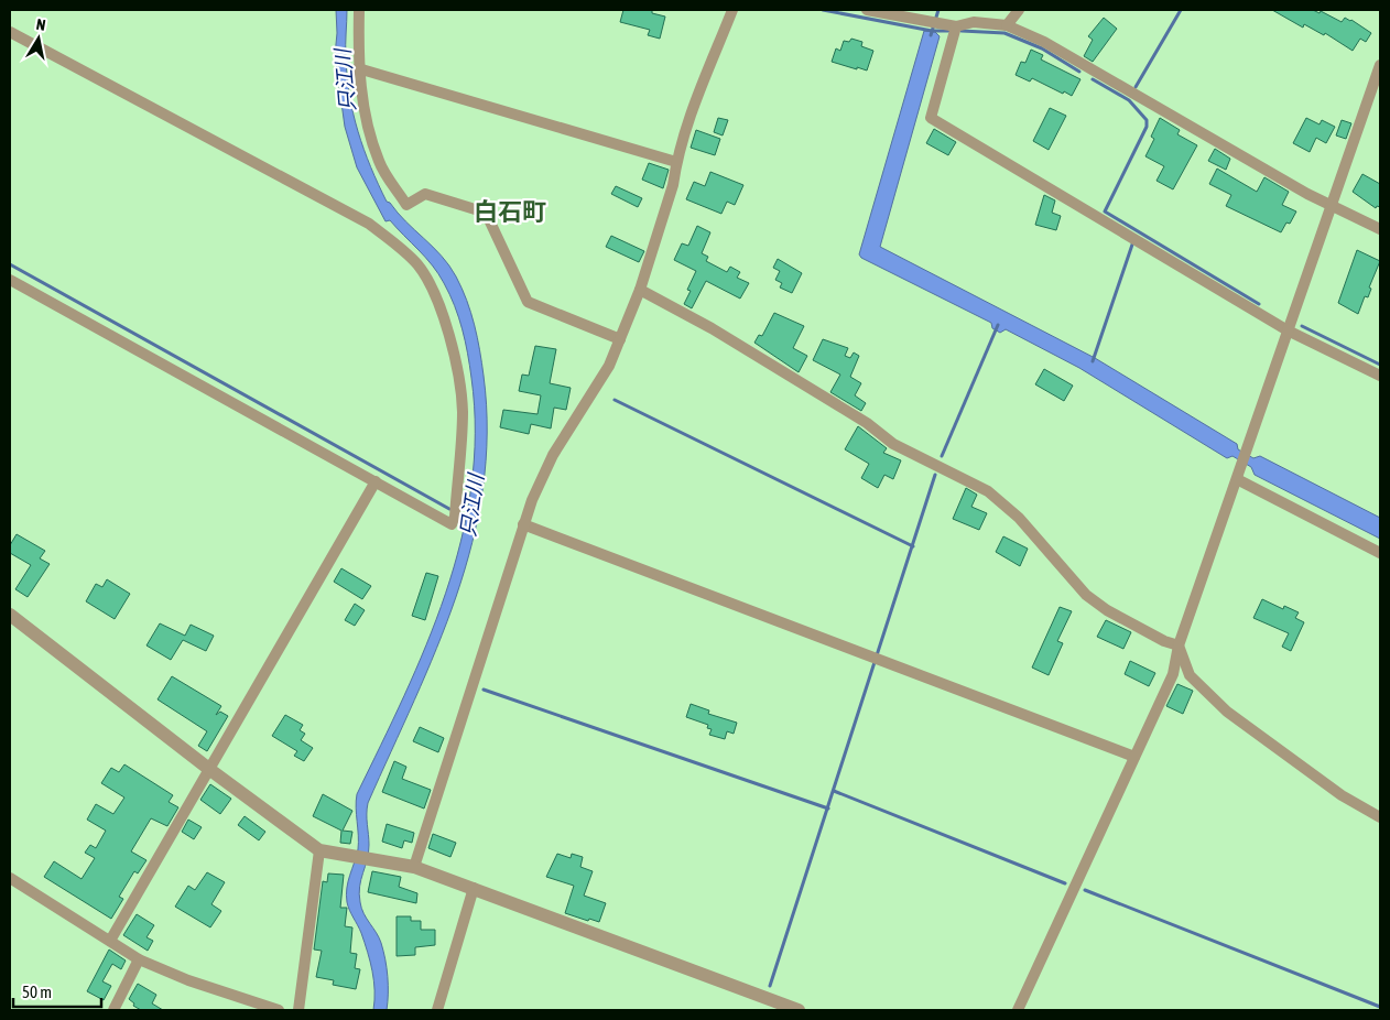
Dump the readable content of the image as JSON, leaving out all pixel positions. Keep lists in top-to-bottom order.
{
  "districts": ["白石町"],
  "water": ["只江川"],
  "scale_bar": "50 m",
  "north": "top"
}
